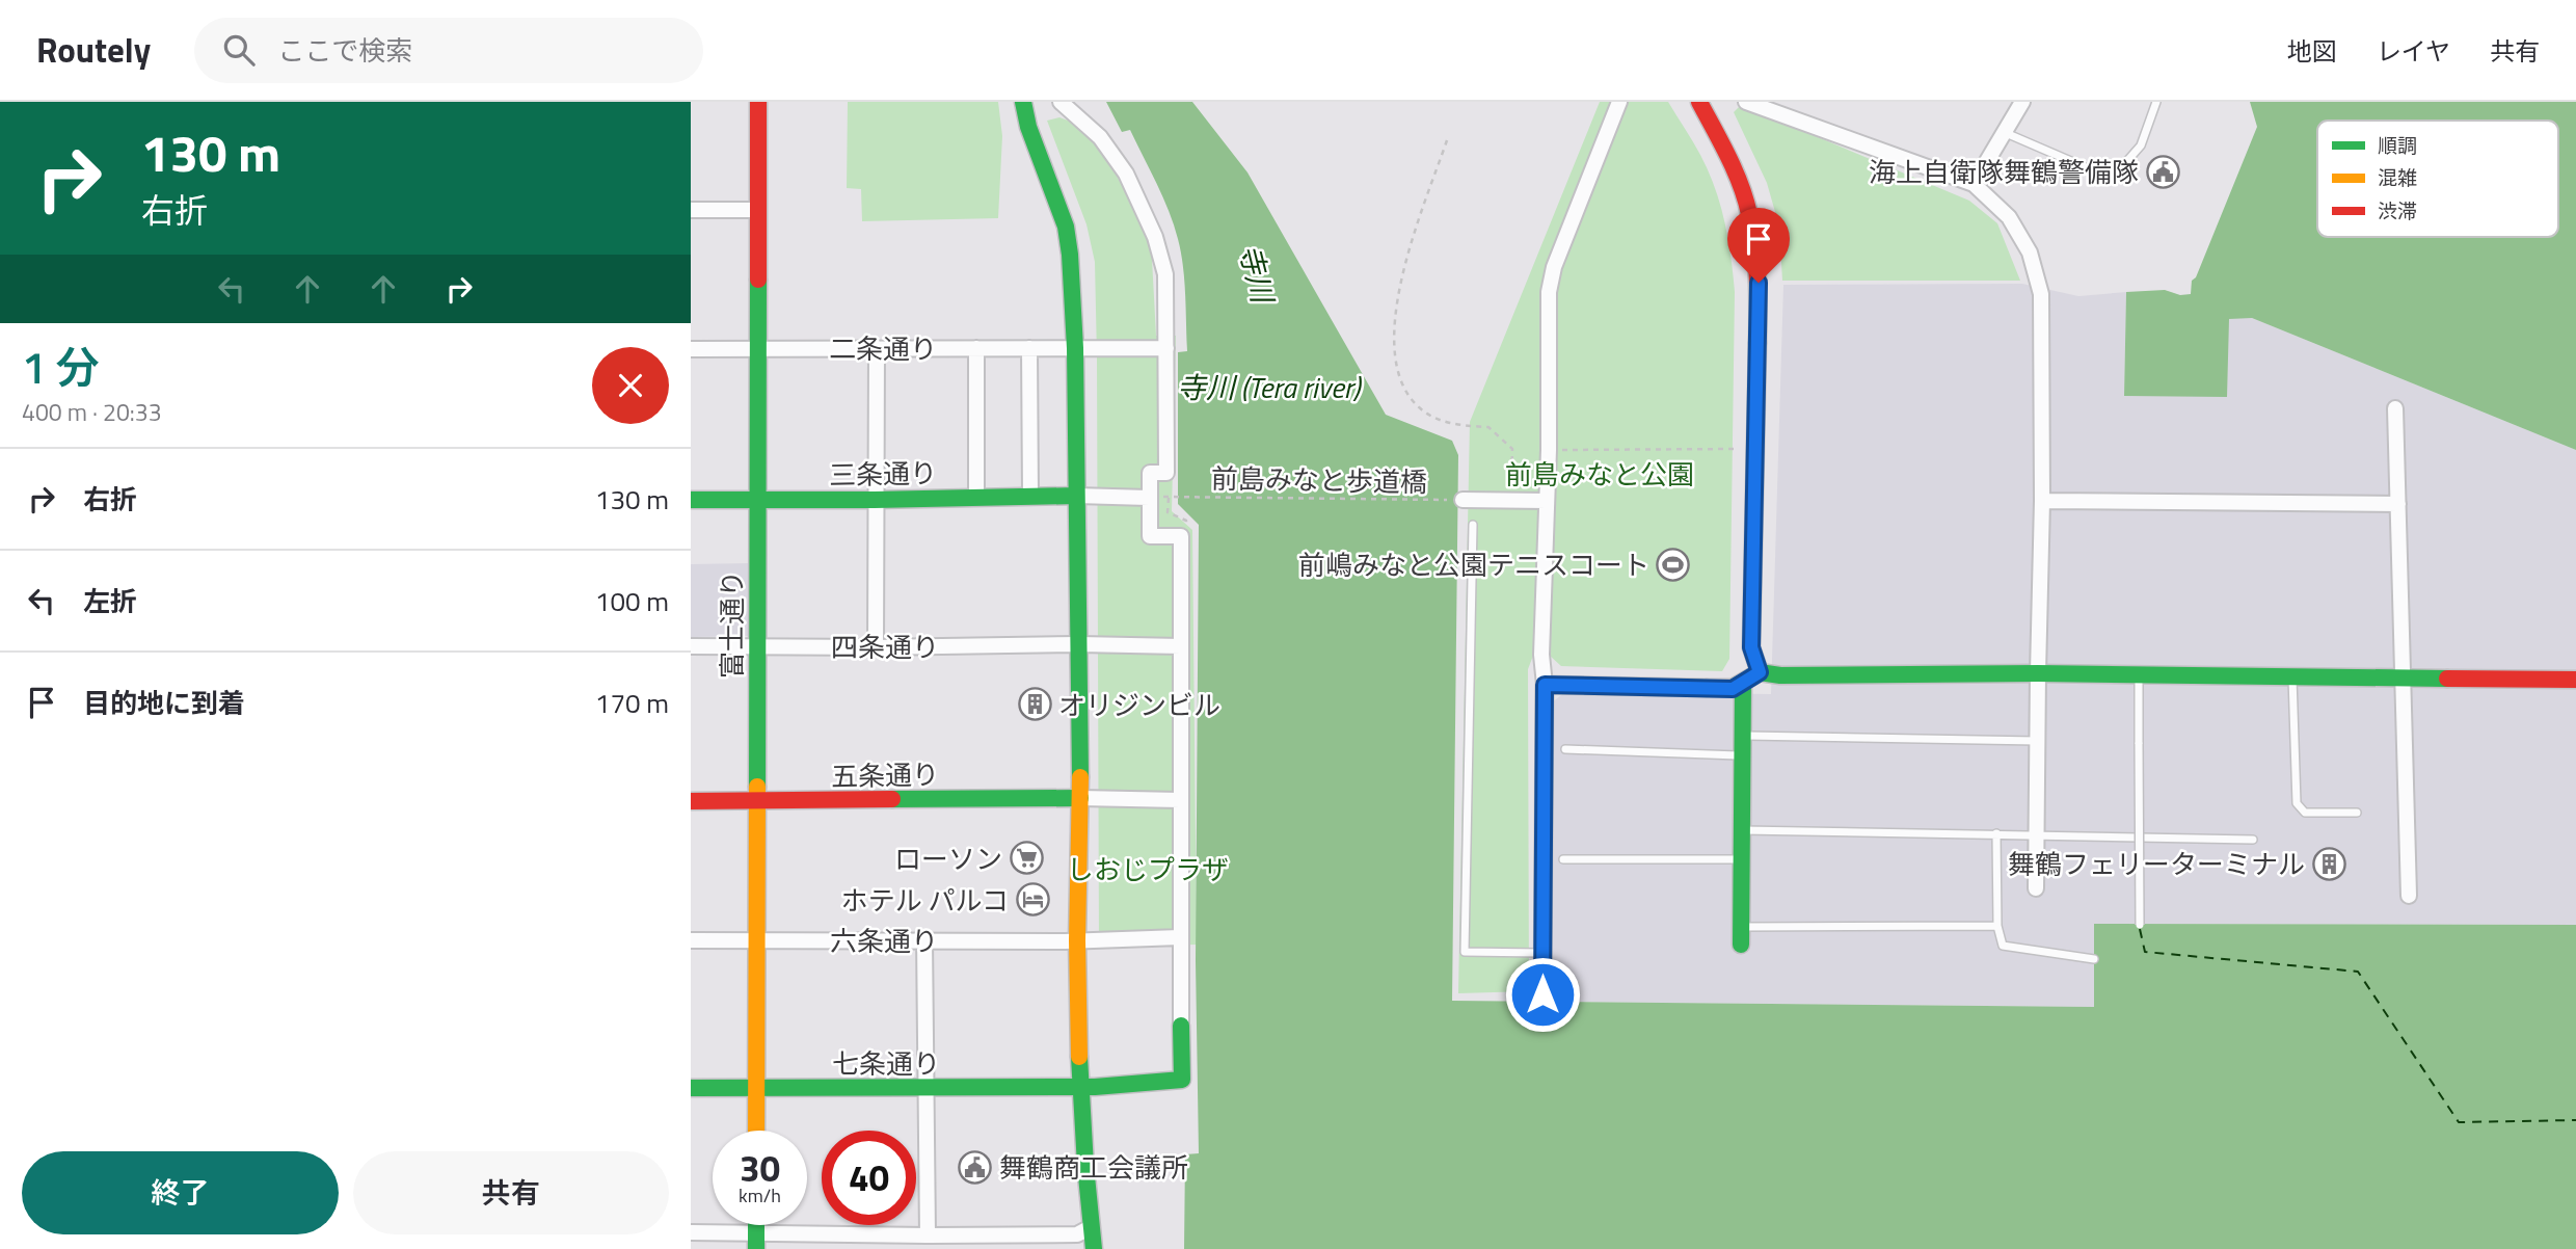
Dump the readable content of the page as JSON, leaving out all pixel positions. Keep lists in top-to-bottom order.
{
  "streets": {
    "street": [
      "二条通り",
      "三条通り",
      "富士通り",
      "四条通り",
      "五条通り",
      "六条通り",
      "七条通り"
    ],
    "path": ["前島みなと歩道橋"]
  },
  "crossings": [
    ["二条通り", "富士通り"],
    ["三条通り", "富士通り"],
    ["富士通り", "四条通り"],
    ["富士通り", "五条通り"],
    ["富士通り", "六条通り"],
    ["富士通り", "七条通り"]
  ],
  "water": ["寺川", "寺川 (Tera river)"],
  "parks": ["前島みなと公園", "しおじプラザ"],
  "places": {
    "public building": ["海上自衛隊舞鶴警備隊", "舞鶴商工会議所"],
    "sports": ["前嶋みなと公園テニスコート"],
    "building": ["オリジンビル", "舞鶴フェリーターミナル"],
    "supermarket": ["ローソン"],
    "hotel": ["ホテル パルコ"]
  },
  "legend": ["順調", "混雑", "渋滞"],
  "page": {
    "header": "Routely",
    "search": "ここで検索",
    "nav": ["地図", "レイヤ", "共有"],
    "turn": ["130 m", "右折"],
    "heading": ["1 分", "400 m · 20:33"],
    "list": [
      {
        "name": "右折",
        "value": "130 m"
      },
      {
        "name": "左折",
        "value": "100 m"
      },
      {
        "name": "目的地に到着",
        "value": "170 m"
      }
    ],
    "speed": "30 km/h",
    "limit": "40",
    "buttons": ["終了", "共有"]
  }
}
